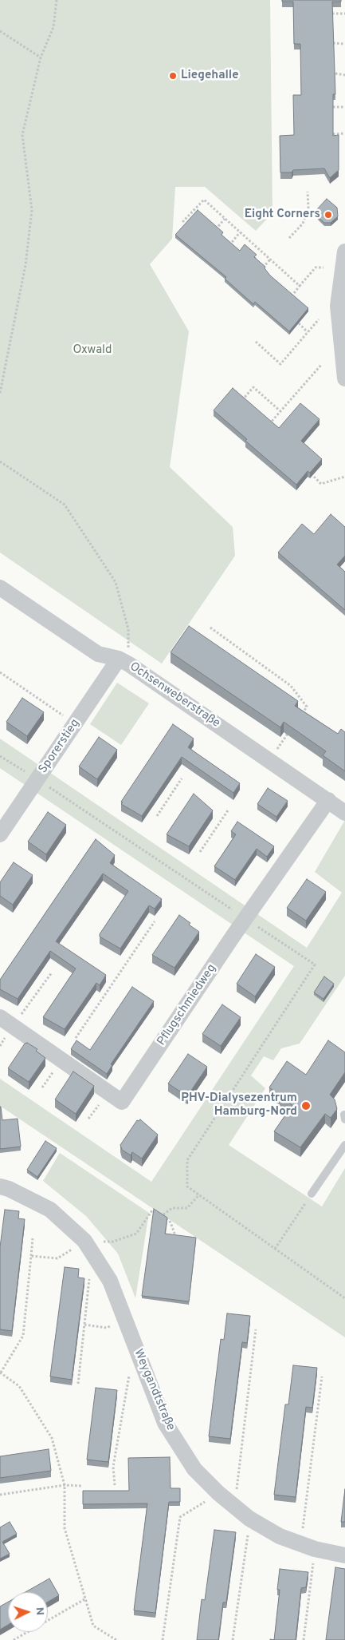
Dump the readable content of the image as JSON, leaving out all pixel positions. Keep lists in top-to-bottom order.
{
  "streets": {
    "street": [
      "Ochsenweberstraße",
      "Sporerstieg",
      "Pflugschmiedweg",
      "Weygandtstraße"
    ]
  },
  "crossings": [
    ["Ochsenweberstraße", "Sporerstieg"],
    ["Ochsenweberstraße", "Pflugschmiedweg"]
  ],
  "parks": ["Oxwald"],
  "places": ["Liegehalle", "Eight Corners", "PHV-Dialysezentrum Hamburg-Nord"],
  "north": "right"
}
